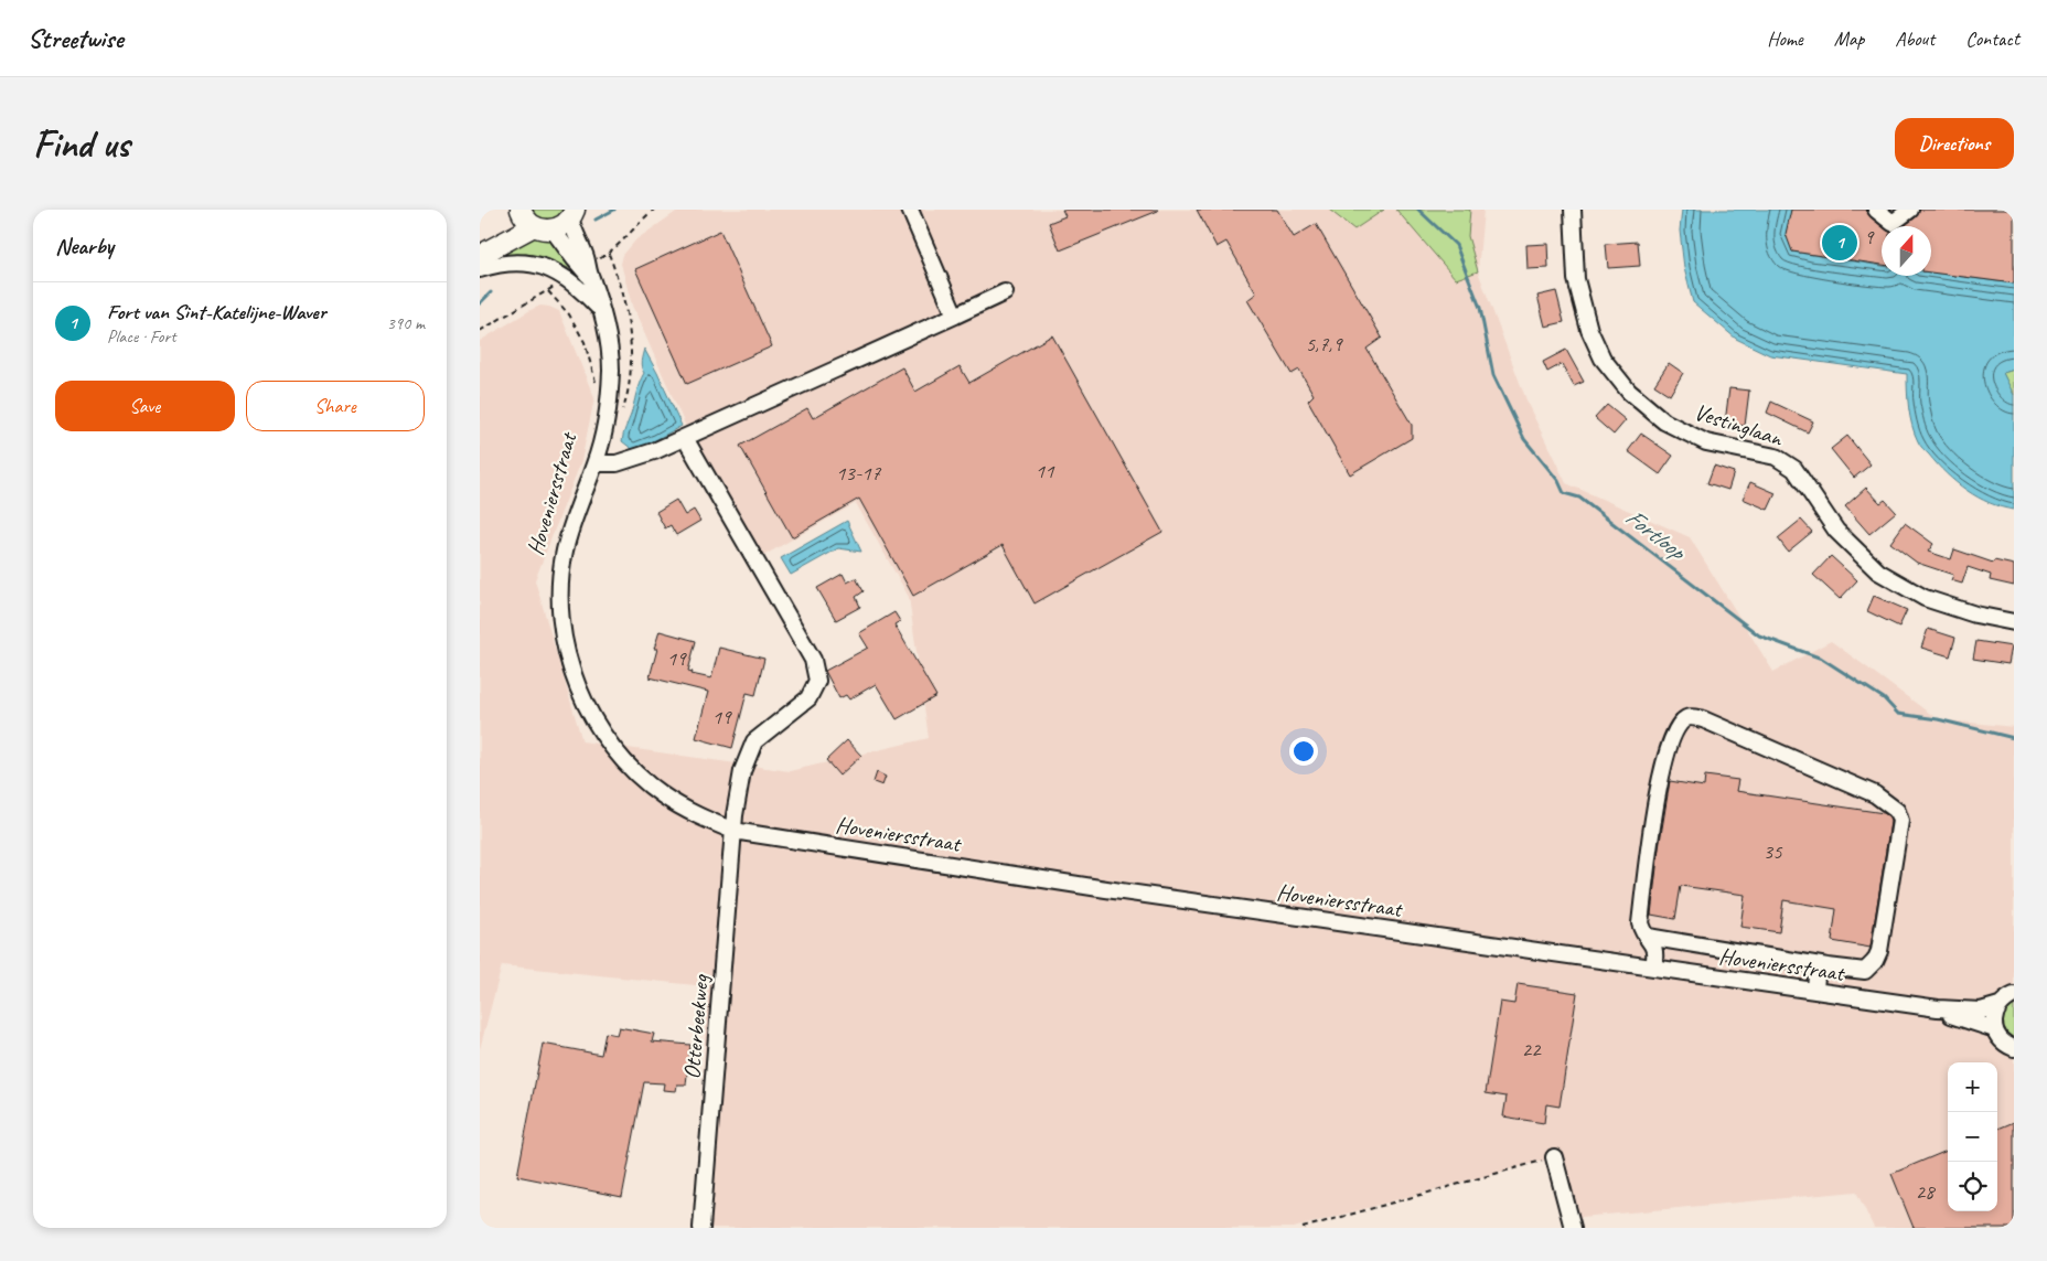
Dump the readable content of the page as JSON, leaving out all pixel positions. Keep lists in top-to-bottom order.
{
  "streets": {
    "street": ["Vestinglaan", "Hoveniersstraat", "Otterbeekweg"]
  },
  "crossings": [
    ["Hoveniersstraat", "Otterbeekweg"]
  ],
  "water": ["Fortloop"],
  "house_numbers": [
    "9",
    "5,7,9",
    "11",
    "13-17",
    "19",
    "19",
    "35",
    "22",
    "28"
  ],
  "north": "top",
  "page": {
    "header": "Streetwise",
    "nav": [
      "Home",
      "Map",
      "About",
      "Contact"
    ],
    "buttons": [
      "Directions",
      ["Save", "Share"]
    ],
    "title": "Find us",
    "heading": "Nearby",
    "pins": "1",
    "list": [
      {
        "mark": "1",
        "name": "Fort van Sint-Katelijne-Waver",
        "note": "Place · Fort",
        "value": "390 m"
      }
    ],
    "map_buttons": ["+", "−"]
  }
}
